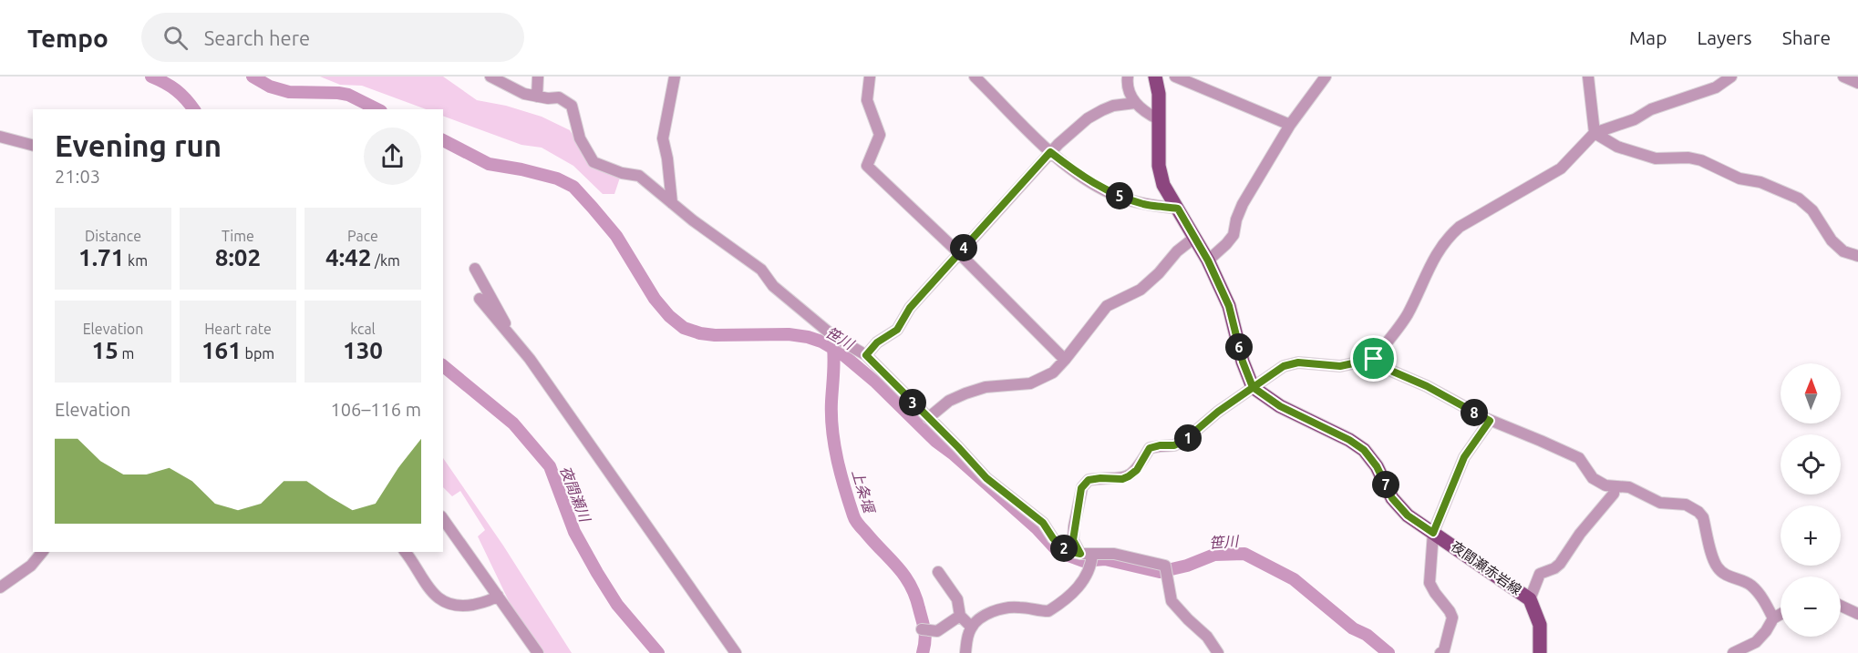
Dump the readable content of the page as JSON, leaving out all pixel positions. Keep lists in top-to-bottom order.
{
  "streets": {
    "main road": ["夜間瀬赤岩線"]
  },
  "water": ["笹川", "上条堰", "夜間瀬川"],
  "north": "top",
  "page": {
    "header": "Tempo",
    "search": "Search here",
    "nav": ["Map", "Layers", "Share"],
    "heading": ["Evening run", "21:03"],
    "pins": [
      "5",
      "4",
      "6",
      "3",
      "8",
      "1",
      "7",
      "2"
    ],
    "stats": [
      ["Distance", "1.71 km"],
      ["Time", "8:02"],
      ["Pace", "4:42 /km"],
      ["Elevation", "15 m"],
      ["Heart rate", "161 bpm"],
      ["kcal", "130"]
    ],
    "map_buttons": ["+", "−"],
    "chart": ["Elevation", "106–116 m"]
  }
}
